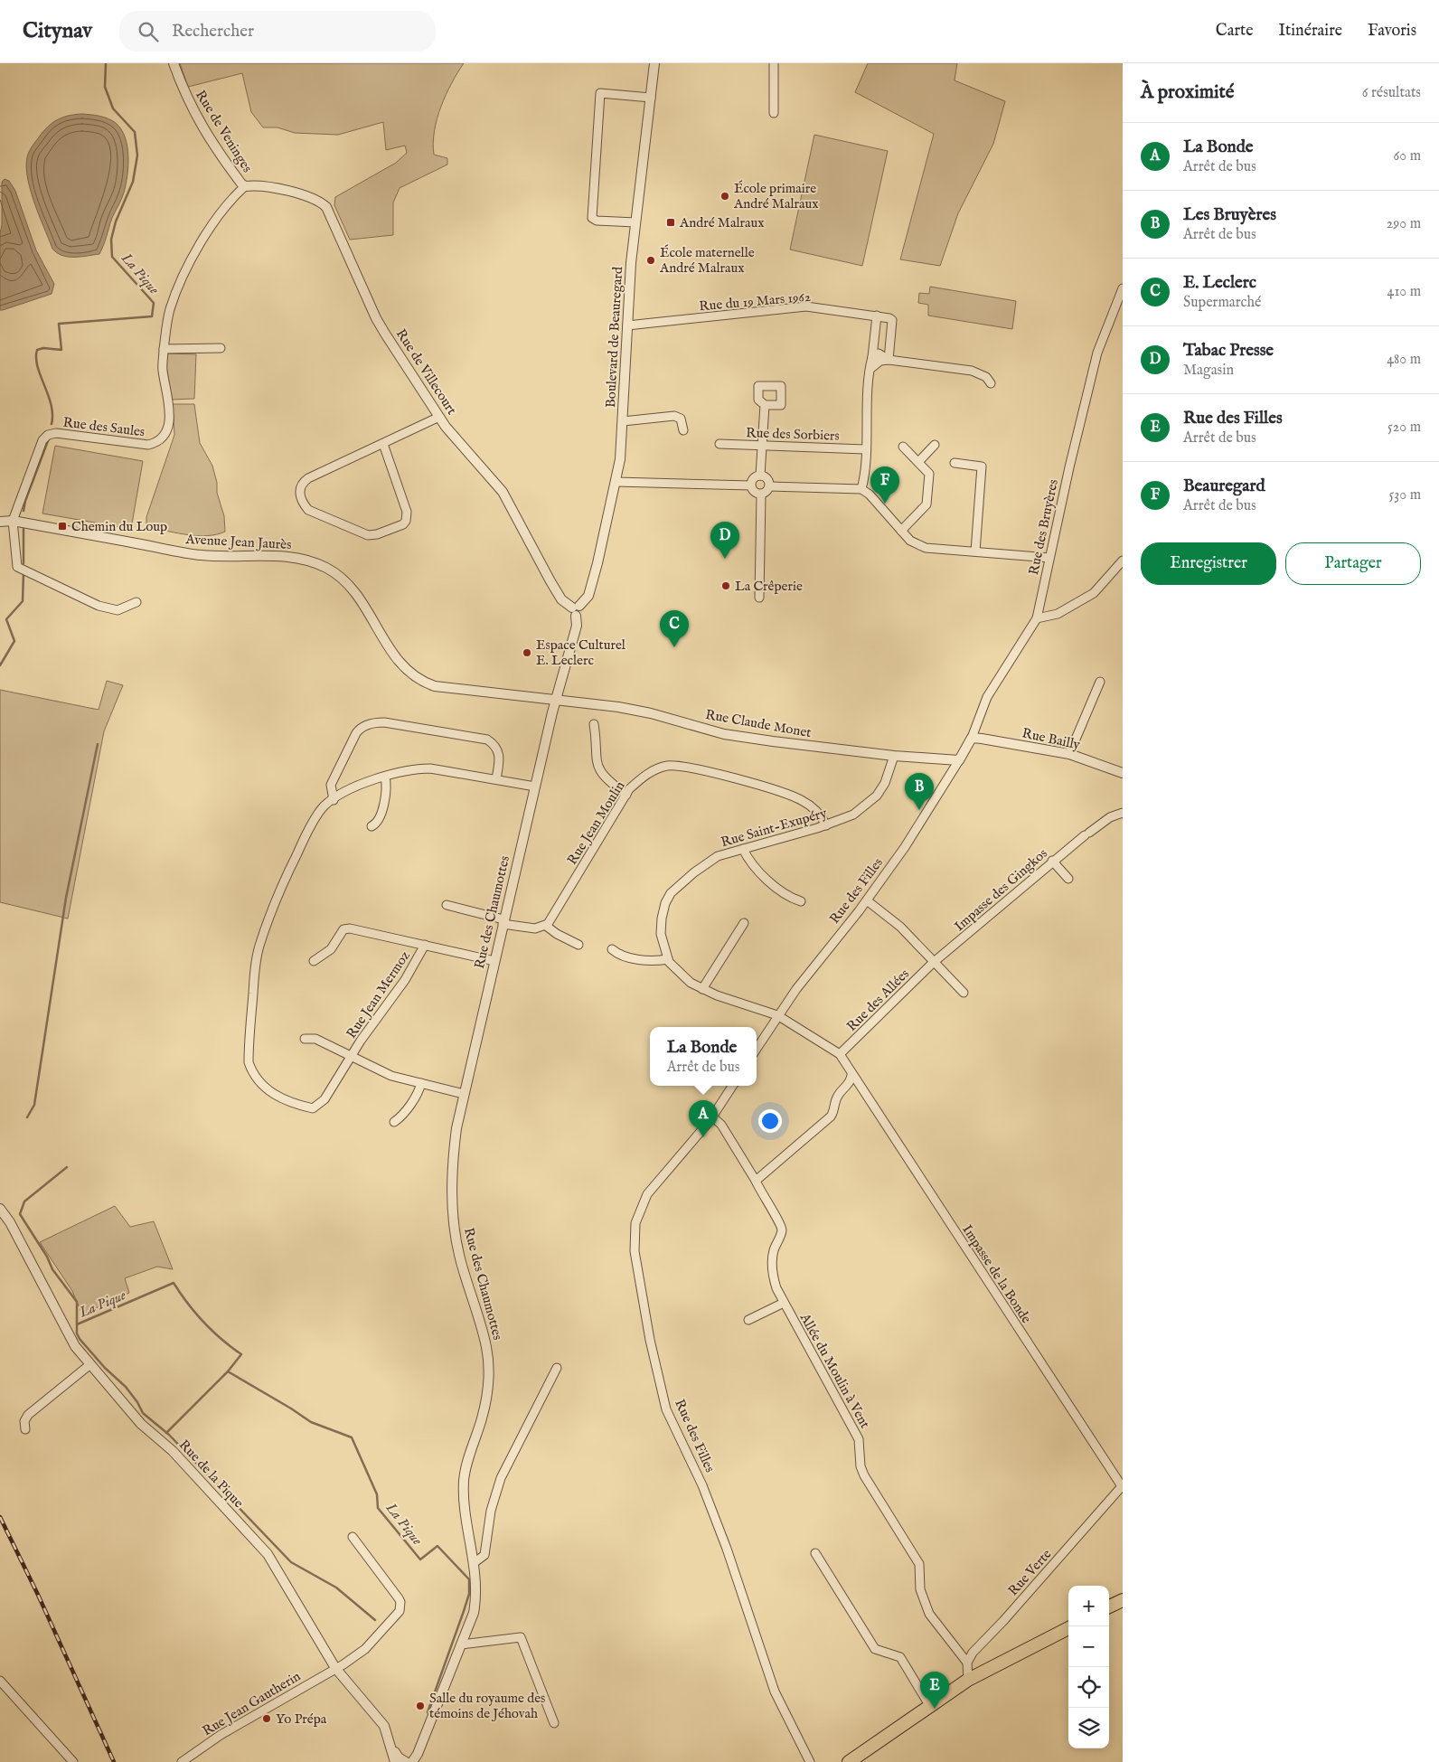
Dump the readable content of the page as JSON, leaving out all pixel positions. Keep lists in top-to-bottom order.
{
  "streets": {
    "street": [
      "Rue de Veninges",
      "Rue du 19 Mars 1962",
      "Boulevard de Beauregard",
      "Rue de Villecourt",
      "Rue des Saules",
      "Rue des Sorbiers",
      "Rue des Bruyères",
      "Avenue Jean Jaurès",
      "Rue Claude Monet",
      "Rue Bailly",
      "Rue Jean Moulin",
      "Rue Saint-Exupéry",
      "Impasse des Gingkos",
      "Rue des Filles",
      "Rue des Chaumottes",
      "Rue Jean Mermoz",
      "Rue des Allées",
      "Impasse de la Bonde",
      "Allée du Moulin à Vent",
      "Rue de la Pique",
      "Rue Verte",
      "Rue Jean Gautherin"
    ]
  },
  "crossings": [
    ["Rue de Veninges", "Rue de Villecourt"],
    ["Rue de Veninges", "Rue des Saules"],
    ["Rue du 19 Mars 1962", "Boulevard de Beauregard"],
    ["Boulevard de Beauregard", "Rue de Villecourt"],
    ["Boulevard de Beauregard", "Avenue Jean Jaurès"],
    ["Boulevard de Beauregard", "Rue Claude Monet"],
    ["Boulevard de Beauregard", "Rue des Chaumottes"],
    ["Rue de Villecourt", "Rue des Saules"],
    ["Rue des Saules", "Avenue Jean Jaurès"],
    ["Rue des Bruyères", "Rue Bailly"],
    ["Rue des Bruyères", "Rue des Filles"],
    ["Avenue Jean Jaurès", "Rue Claude Monet"],
    ["Avenue Jean Jaurès", "Rue des Chaumottes"],
    ["Rue Claude Monet", "Rue Saint-Exupéry"],
    ["Rue Claude Monet", "Rue des Filles"],
    ["Rue Claude Monet", "Rue des Chaumottes"],
    ["Rue Bailly", "Rue des Filles"],
    ["Rue Jean Moulin", "Rue Saint-Exupéry"],
    ["Rue Saint-Exupéry", "Rue des Filles"],
    ["Rue Saint-Exupéry", "Rue des Allées"],
    ["Rue Saint-Exupéry", "Impasse de la Bonde"],
    ["Impasse des Gingkos", "Rue des Allées"],
    ["Rue des Filles", "Allée du Moulin à Vent"],
    ["Rue des Allées", "Impasse de la Bonde"],
    ["Impasse de la Bonde", "Rue Verte"],
    ["Allée du Moulin à Vent", "Rue Verte"],
    ["Rue de la Pique", "Rue Jean Gautherin"]
  ],
  "water": ["La Pique"],
  "places": {
    "other": [
      "École primaire André Malraux",
      "École maternelle André Malraux",
      "La Crêperie",
      "Espace Culturel E. Leclerc",
      "Salle du royaume des témoins de Jéhovah",
      "Yo Prépa"
    ],
    "transit": ["André Malraux", "Chemin du Loup"]
  },
  "page": {
    "header": "Citynav",
    "search": "Rechercher",
    "nav": ["Carte", "Itinéraire", "Favoris"],
    "heading": ["À proximité", "6 résultats"],
    "list": [
      {
        "mark": "A",
        "name": "La Bonde",
        "note": "Arrêt de bus",
        "value": "60 m"
      },
      {
        "mark": "B",
        "name": "Les Bruyères",
        "note": "Arrêt de bus",
        "value": "290 m"
      },
      {
        "mark": "C",
        "name": "E. Leclerc",
        "note": "Supermarché",
        "value": "410 m"
      },
      {
        "mark": "D",
        "name": "Tabac Presse",
        "note": "Magasin",
        "value": "480 m"
      },
      {
        "mark": "E",
        "name": "Rue des Filles",
        "note": "Arrêt de bus",
        "value": "520 m"
      },
      {
        "mark": "F",
        "name": "Beauregard",
        "note": "Arrêt de bus",
        "value": "530 m"
      }
    ],
    "pins": [
      "F",
      "D",
      "C",
      "B",
      "A",
      "E"
    ],
    "buttons": ["Enregistrer", "Partager"],
    "popup": ["La Bonde", "Arrêt de bus"],
    "map_buttons": ["+", "−"]
  }
}
